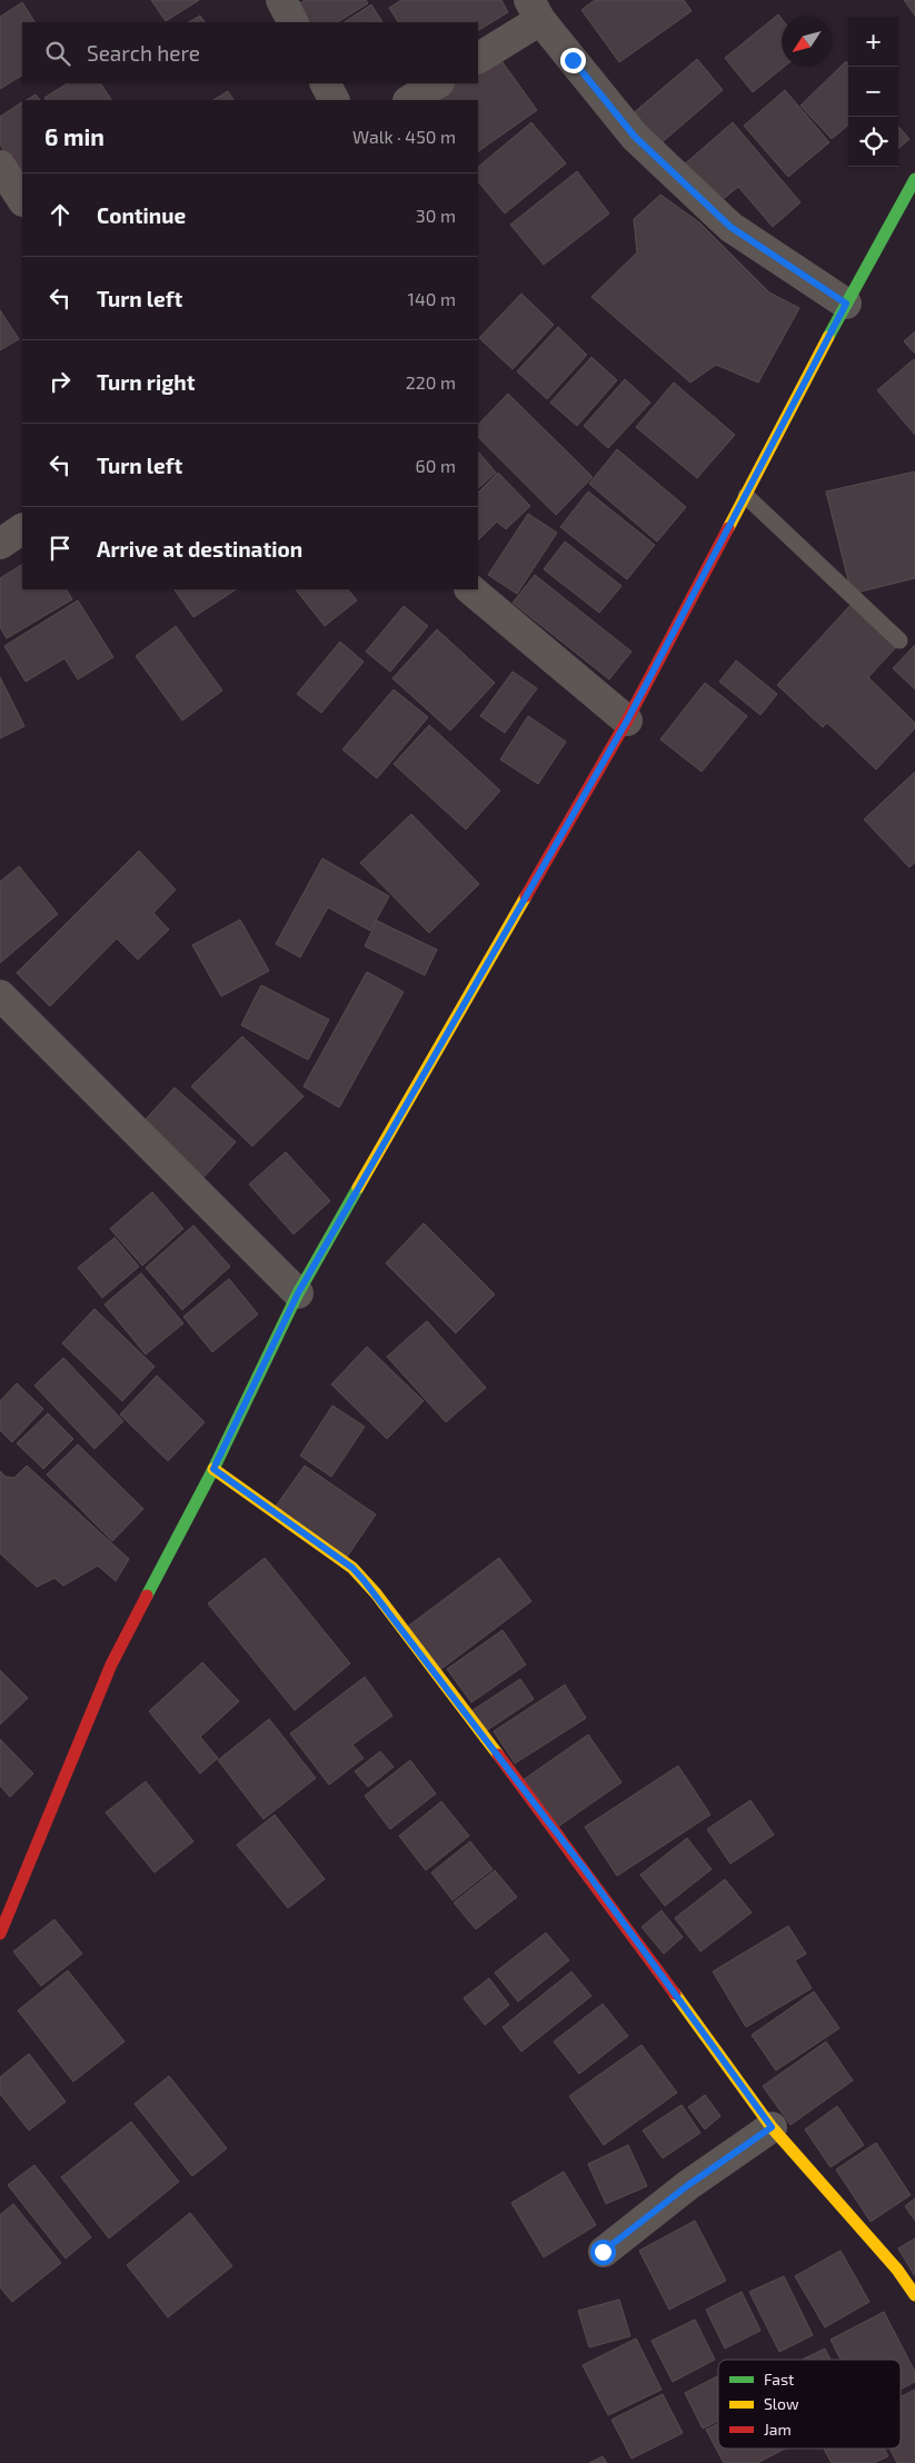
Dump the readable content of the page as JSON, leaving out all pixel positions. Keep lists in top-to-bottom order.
{
  "legend": ["Fast", "Slow", "Jam"],
  "north": "bottom left",
  "page": {
    "map_buttons": ["+", "−"],
    "search": "Search here",
    "heading": ["6 min", "Walk · 450 m"],
    "list": [
      ["Continue", "30 m"],
      ["Turn left", "140 m"],
      ["Turn right", "220 m"],
      ["Turn left", "60 m"],
      "Arrive at destination"
    ]
  }
}
